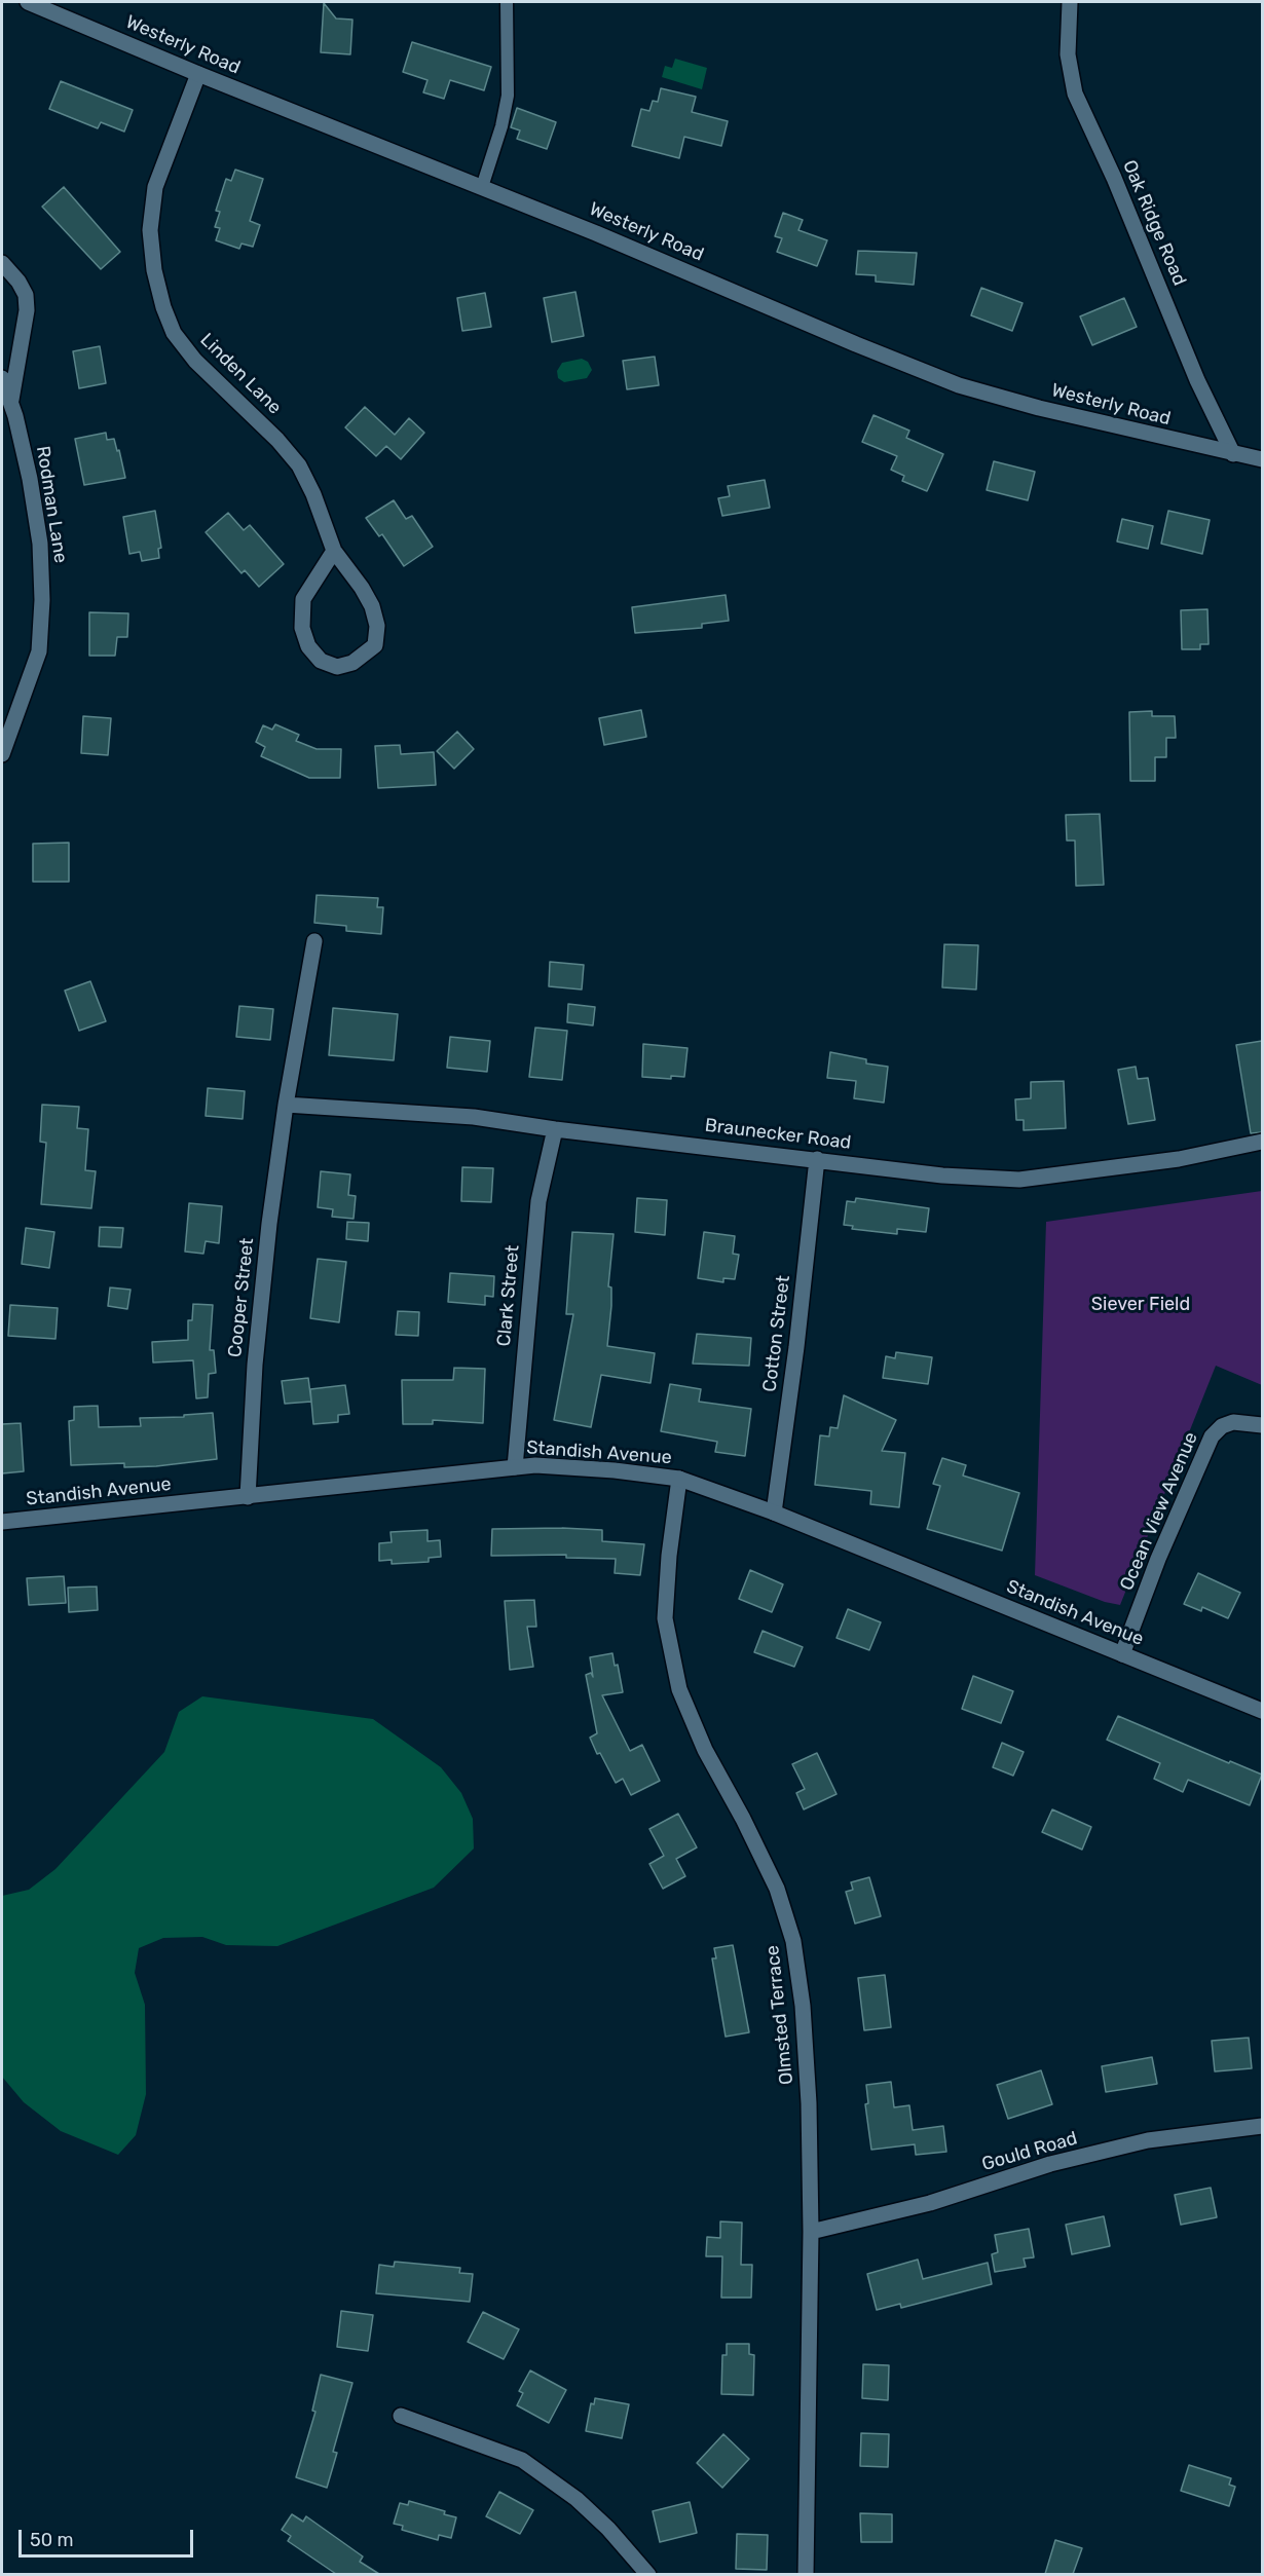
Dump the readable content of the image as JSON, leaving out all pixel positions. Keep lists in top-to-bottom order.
{
  "streets": {
    "street": [
      "Westerly Road",
      "Oak Ridge Road",
      "Linden Lane",
      "Rodman Lane",
      "Braunecker Road",
      "Clark Street",
      "Cooper Street",
      "Cotton Street",
      "Standish Avenue",
      "Ocean View Avenue",
      "Olmsted Terrace",
      "Gould Road"
    ]
  },
  "crossings": [
    ["Westerly Road", "Oak Ridge Road"],
    ["Westerly Road", "Linden Lane"],
    ["Braunecker Road", "Clark Street"],
    ["Braunecker Road", "Cooper Street"],
    ["Braunecker Road", "Cotton Street"],
    ["Clark Street", "Standish Avenue"],
    ["Cooper Street", "Standish Avenue"],
    ["Cotton Street", "Standish Avenue"],
    ["Standish Avenue", "Ocean View Avenue"],
    ["Standish Avenue", "Olmsted Terrace"],
    ["Olmsted Terrace", "Gould Road"]
  ],
  "parks": ["Siever Field"],
  "scale_bar": "50 m"
}
